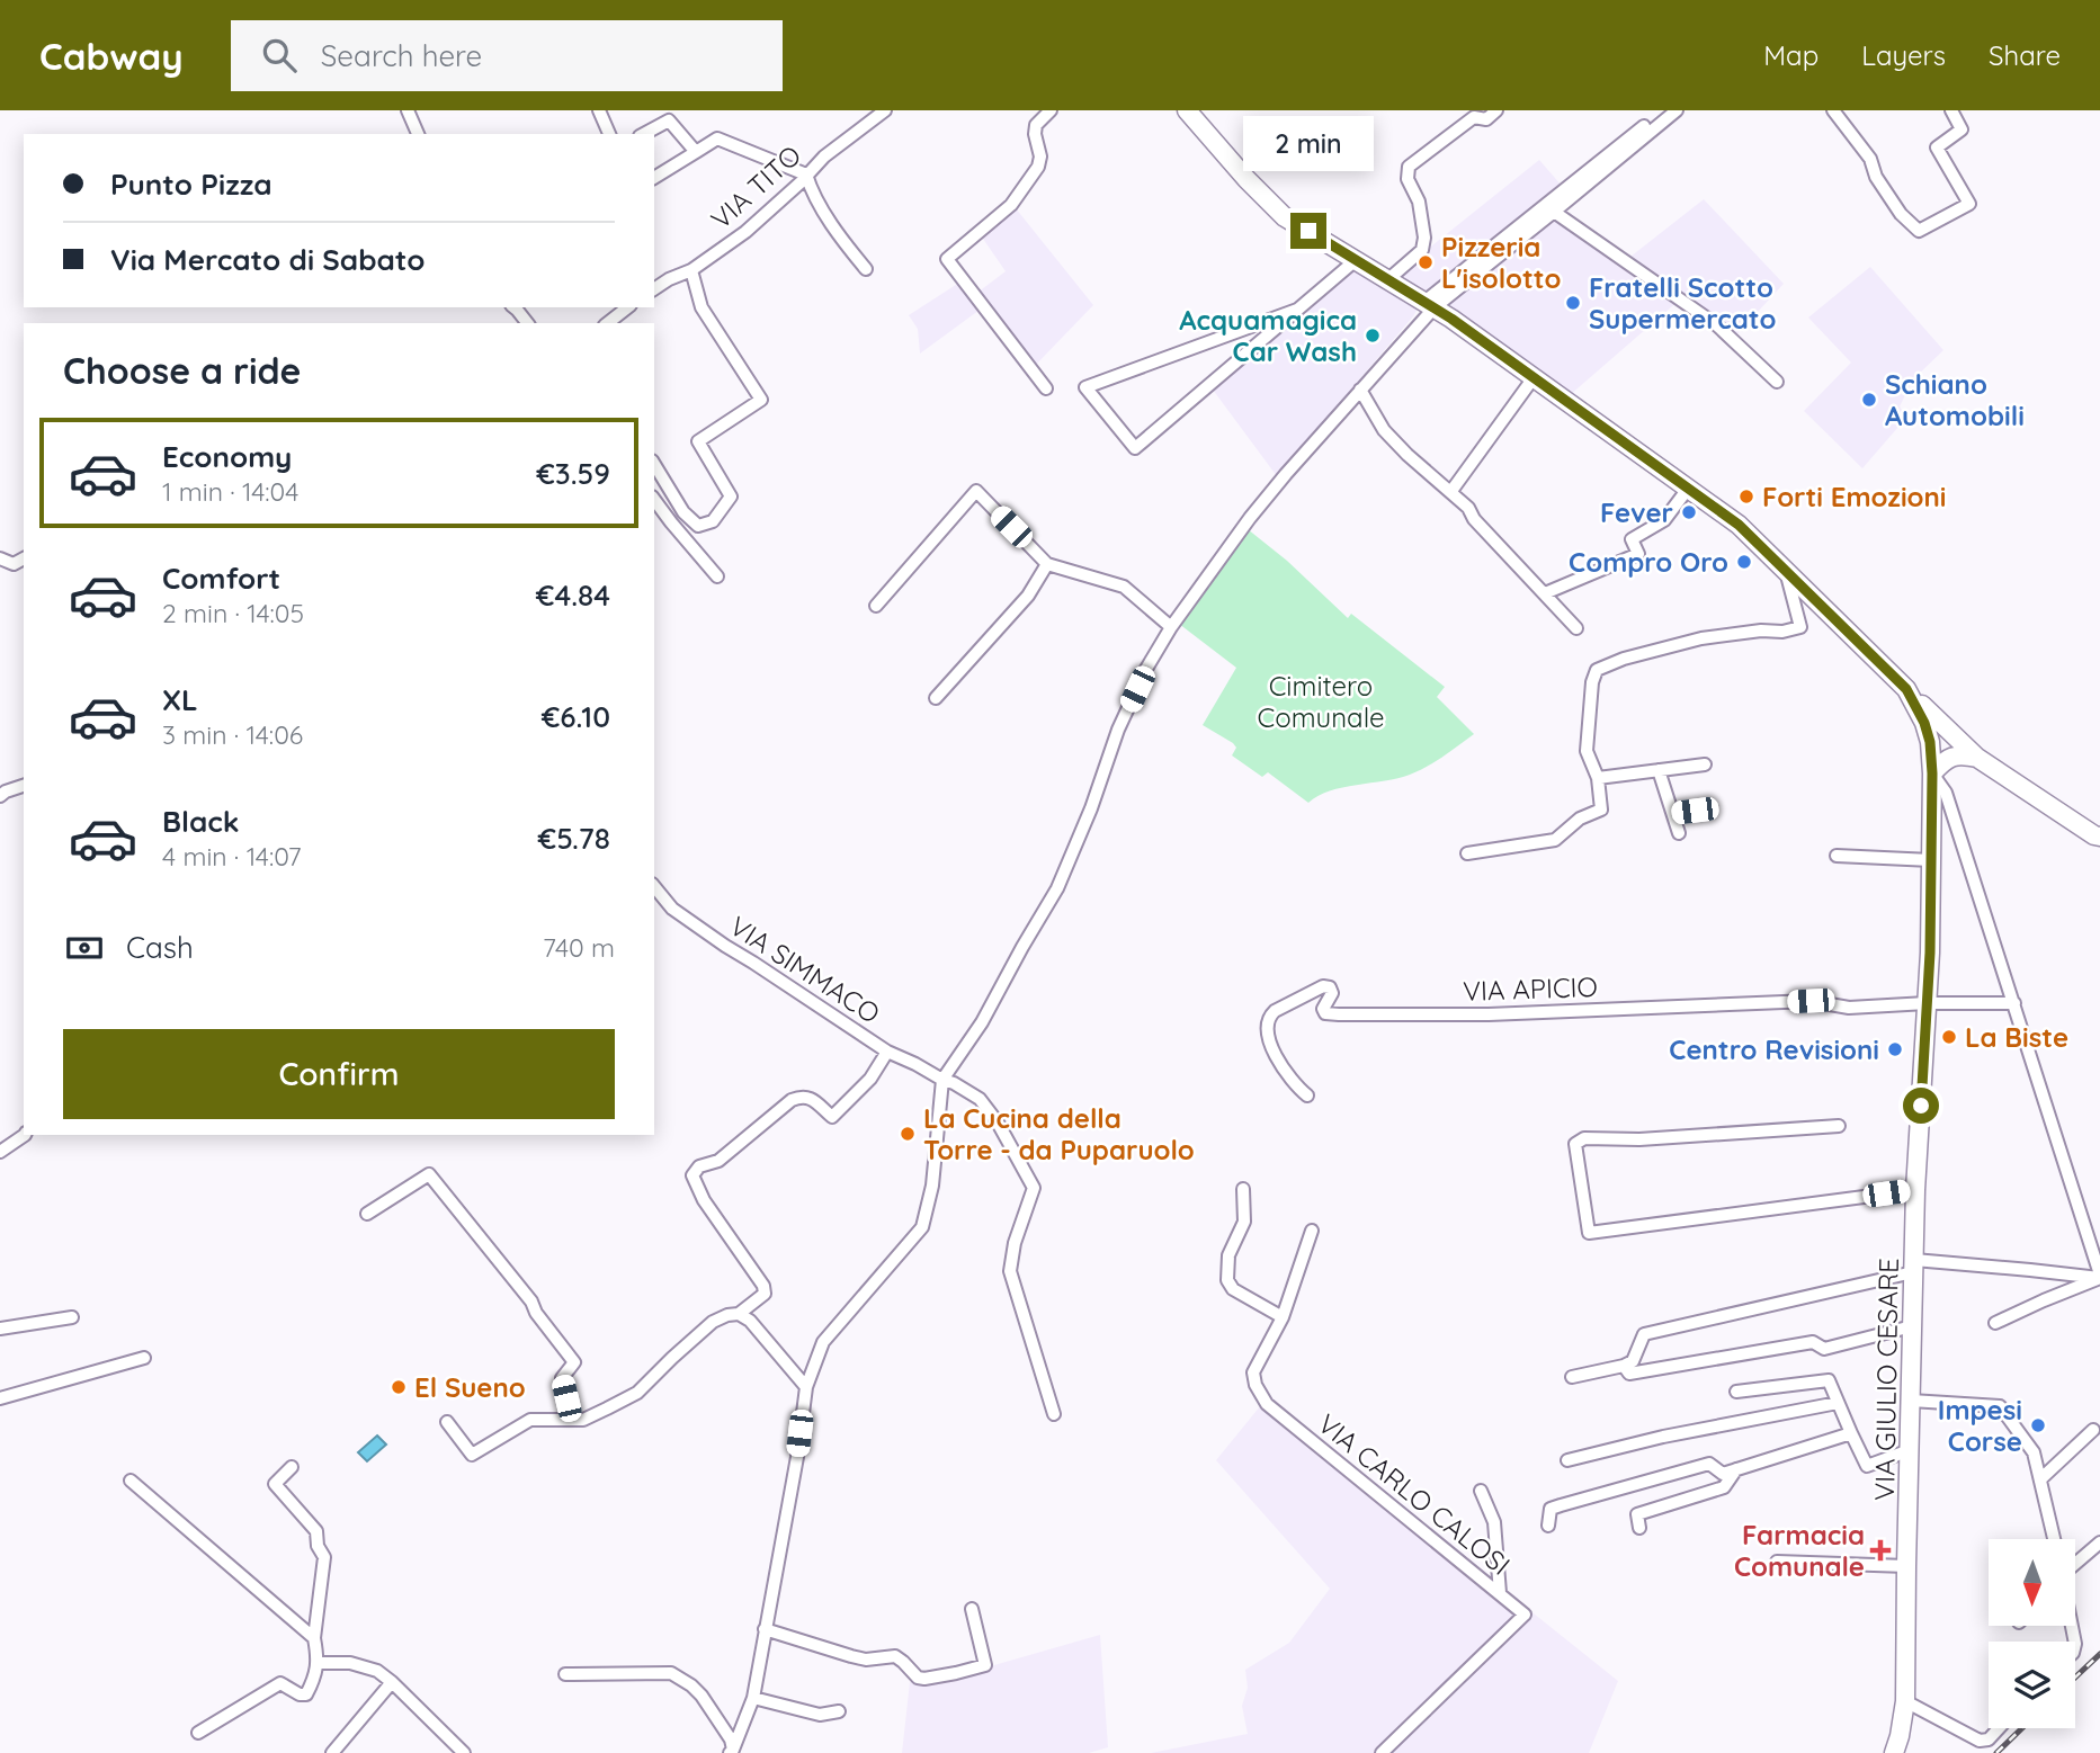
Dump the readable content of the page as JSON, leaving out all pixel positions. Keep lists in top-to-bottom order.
{
  "streets": {
    "street": [
      "VIA TITO",
      "VIA SIMMACO",
      "VIA APICIO",
      "VIA GIULIO CESARE",
      "VIA CARLO CALOSI"
    ]
  },
  "crossings": [
    ["VIA APICIO", "VIA GIULIO CESARE"]
  ],
  "parks": ["Cimitero Comunale"],
  "places": {
    "other": [
      "Pizzeria L'isolotto",
      "Fratelli Scotto Supermercato",
      "Acquamagica Car Wash",
      "Schiano Automobili",
      "Forti Emozioni",
      "Fever",
      "Compro Oro",
      "La Biste",
      "Centro Revisioni",
      "La Cucina della Torre - da Puparuolo",
      "El Sueno",
      "Impesi Corse"
    ],
    "health": ["Farmacia Comunale"]
  },
  "north": "bottom",
  "page": {
    "header": "Cabway",
    "search": "Search here",
    "nav": ["Map", "Layers", "Share"],
    "bubble": "2 min",
    "banner": ["Punto Pizza", "Via Mercato di Sabato"],
    "heading": "Choose a ride",
    "list": [
      {
        "name": "Economy",
        "note": "1 min · 14:04",
        "value": "€3.59"
      },
      {
        "name": "Comfort",
        "note": "2 min · 14:05",
        "value": "€4.84"
      },
      {
        "name": "XL",
        "note": "3 min · 14:06",
        "value": "€6.10"
      },
      {
        "name": "Black",
        "note": "4 min · 14:07",
        "value": "€5.78"
      }
    ],
    "pay": ["Cash", "740 m"],
    "buttons": "Confirm"
  }
}
